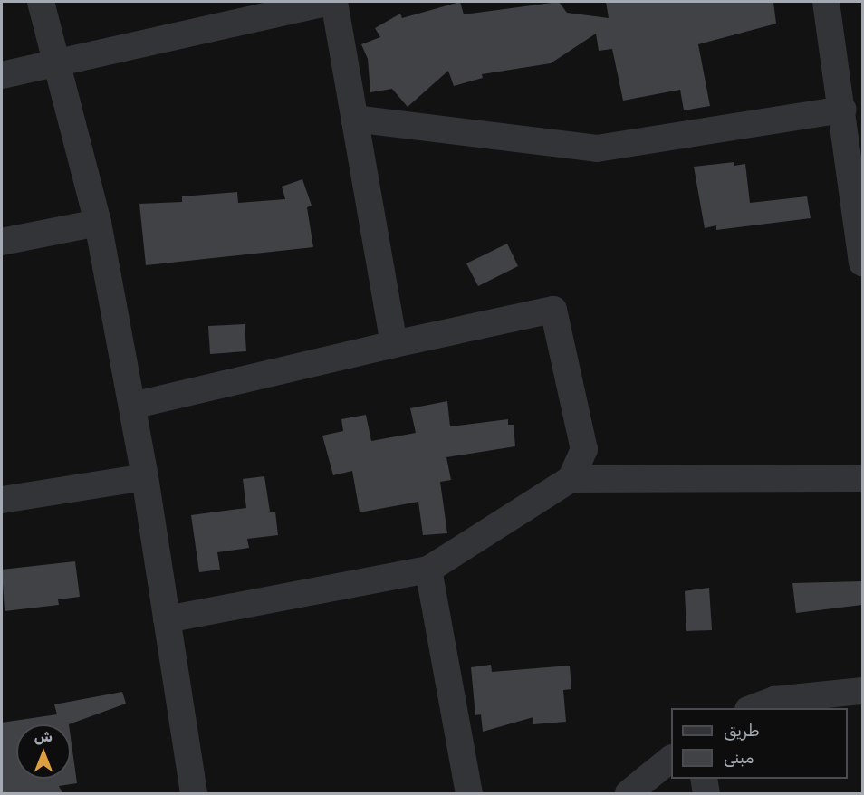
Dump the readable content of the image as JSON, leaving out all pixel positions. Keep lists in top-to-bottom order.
{
  "legend": ["طريق", "مبنى"],
  "north": "top"
}
